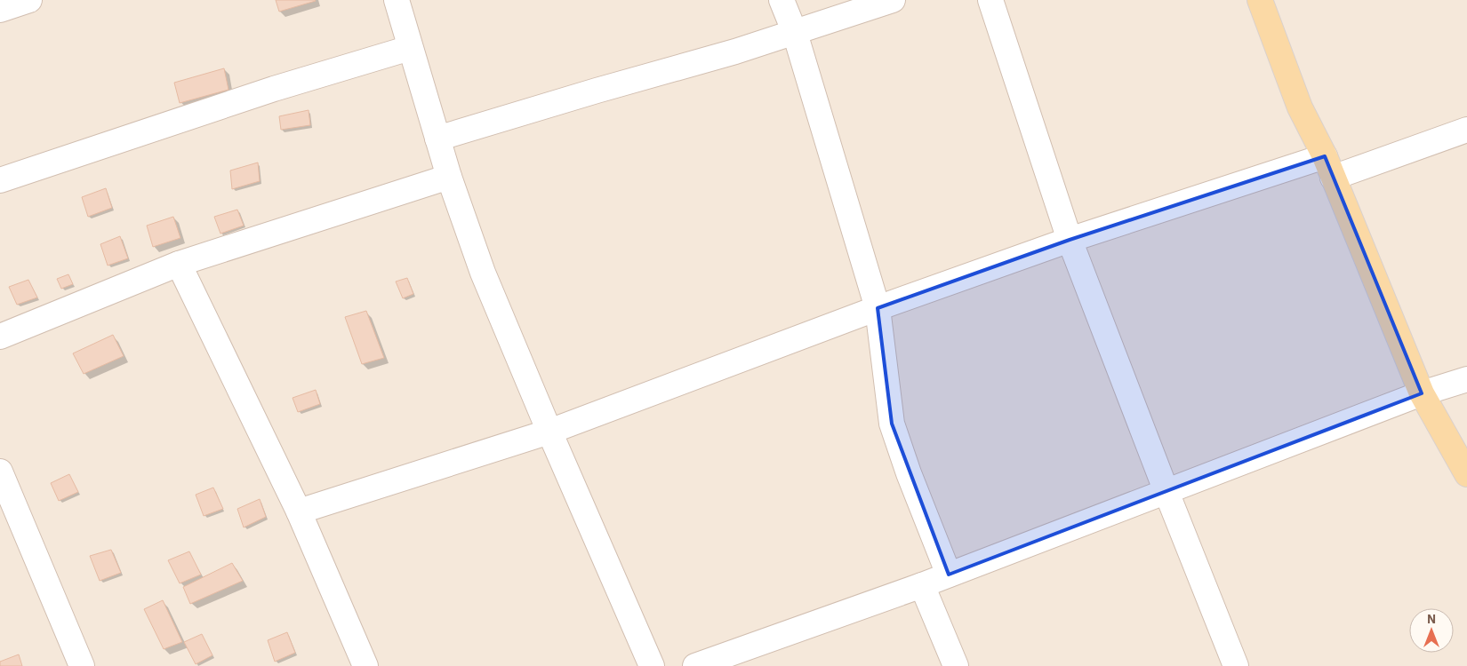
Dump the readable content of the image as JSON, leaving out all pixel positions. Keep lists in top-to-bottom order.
{
  "north": "top"
}
